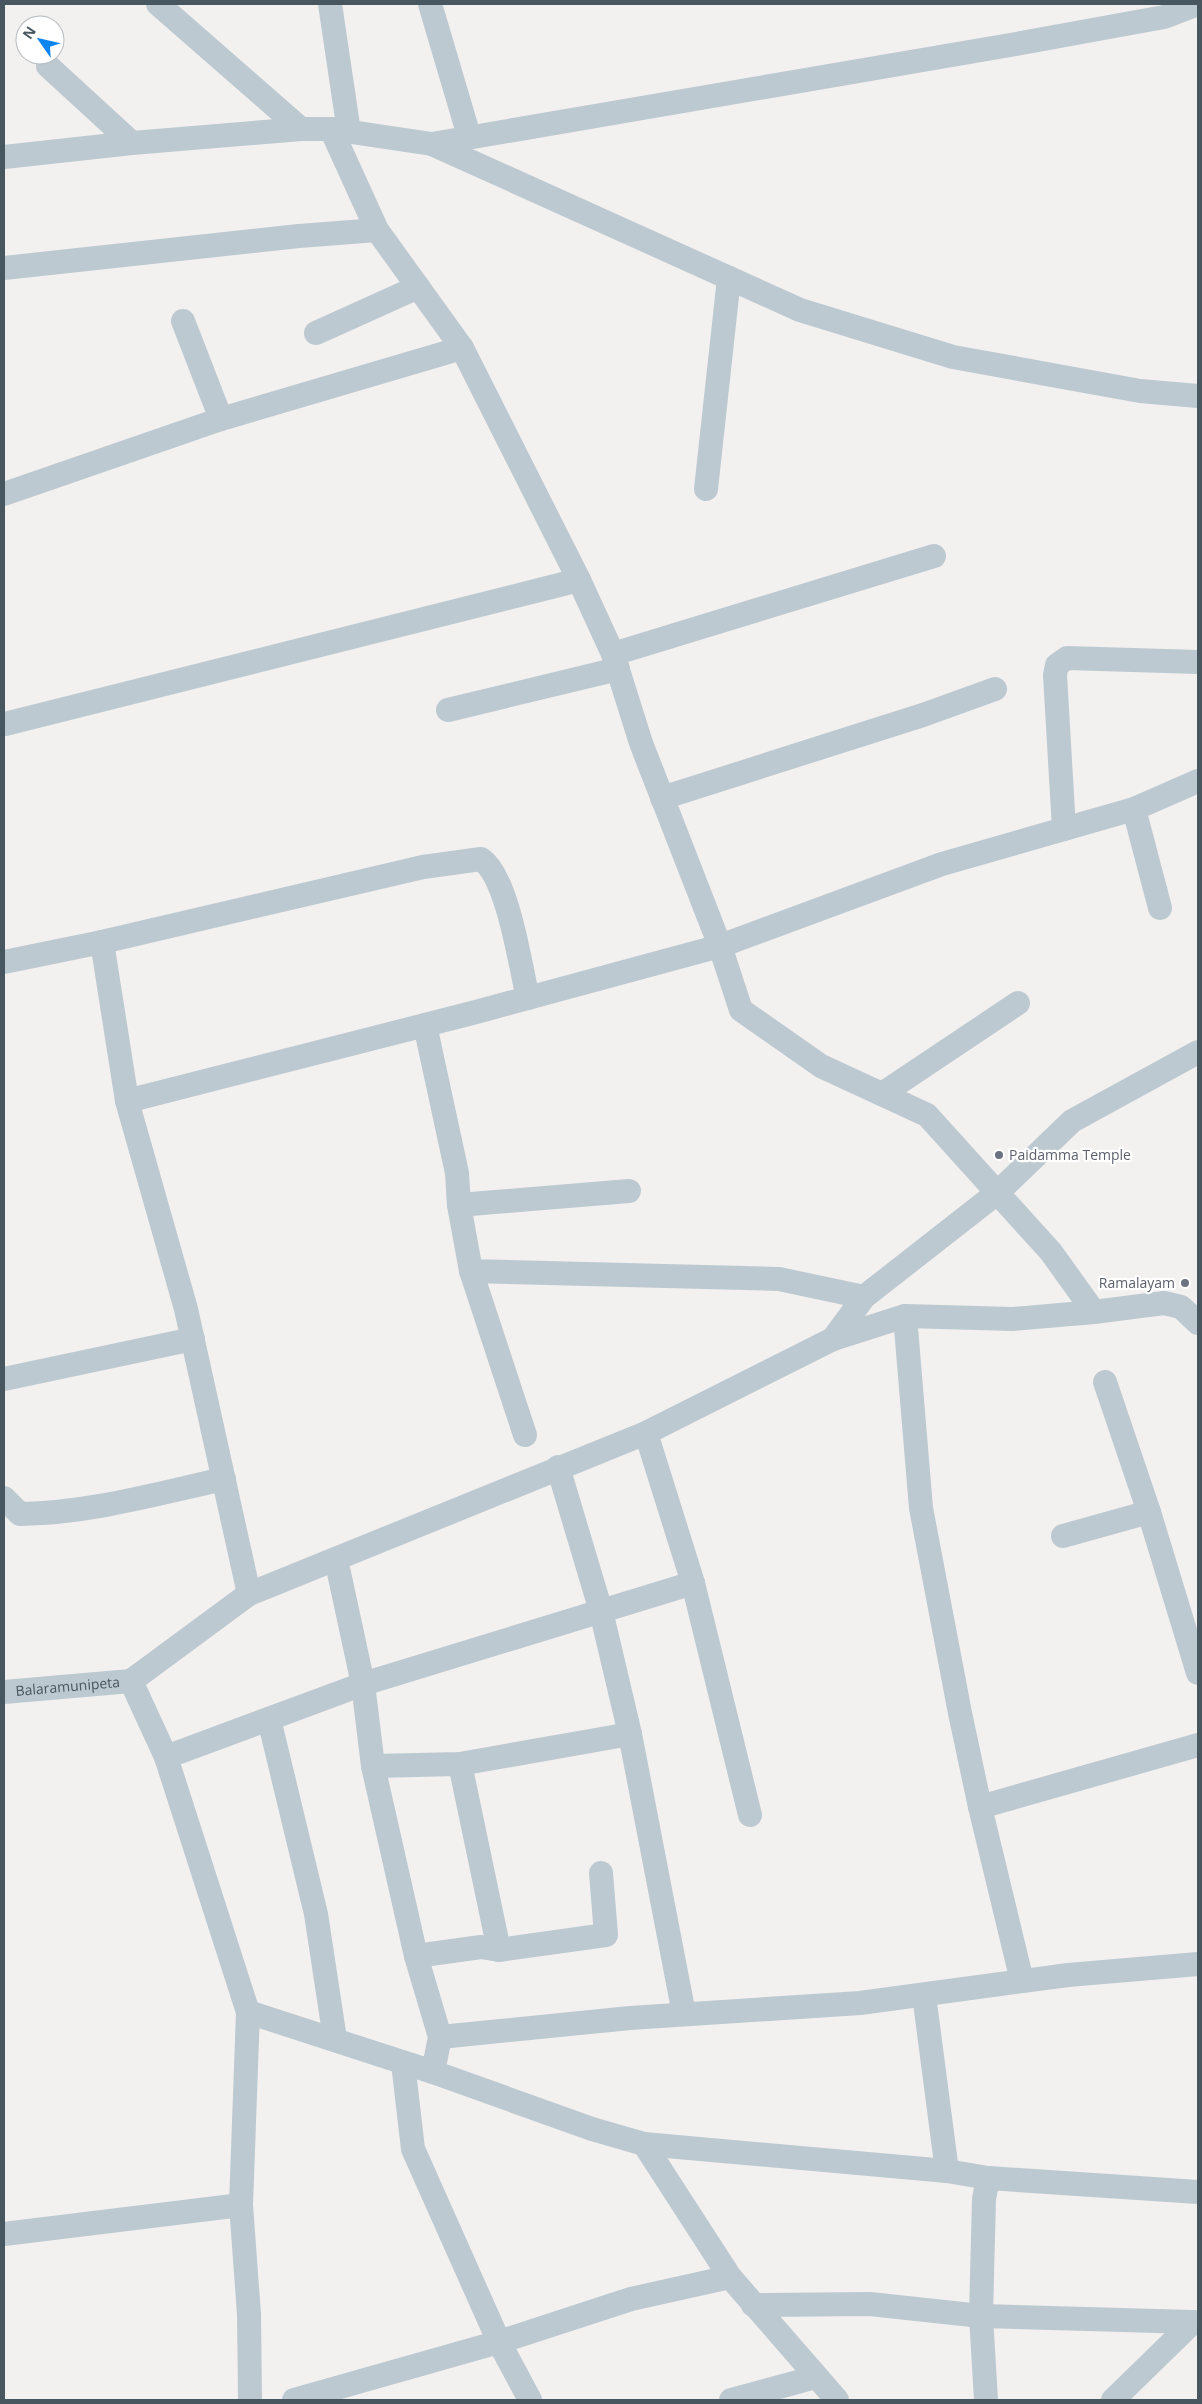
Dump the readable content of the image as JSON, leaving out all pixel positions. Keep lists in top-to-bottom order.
{
  "streets": {
    "street": ["Balaramunipeta"]
  },
  "places": ["Paidamma Temple", "Ramalayam"],
  "north": "top left"
}
